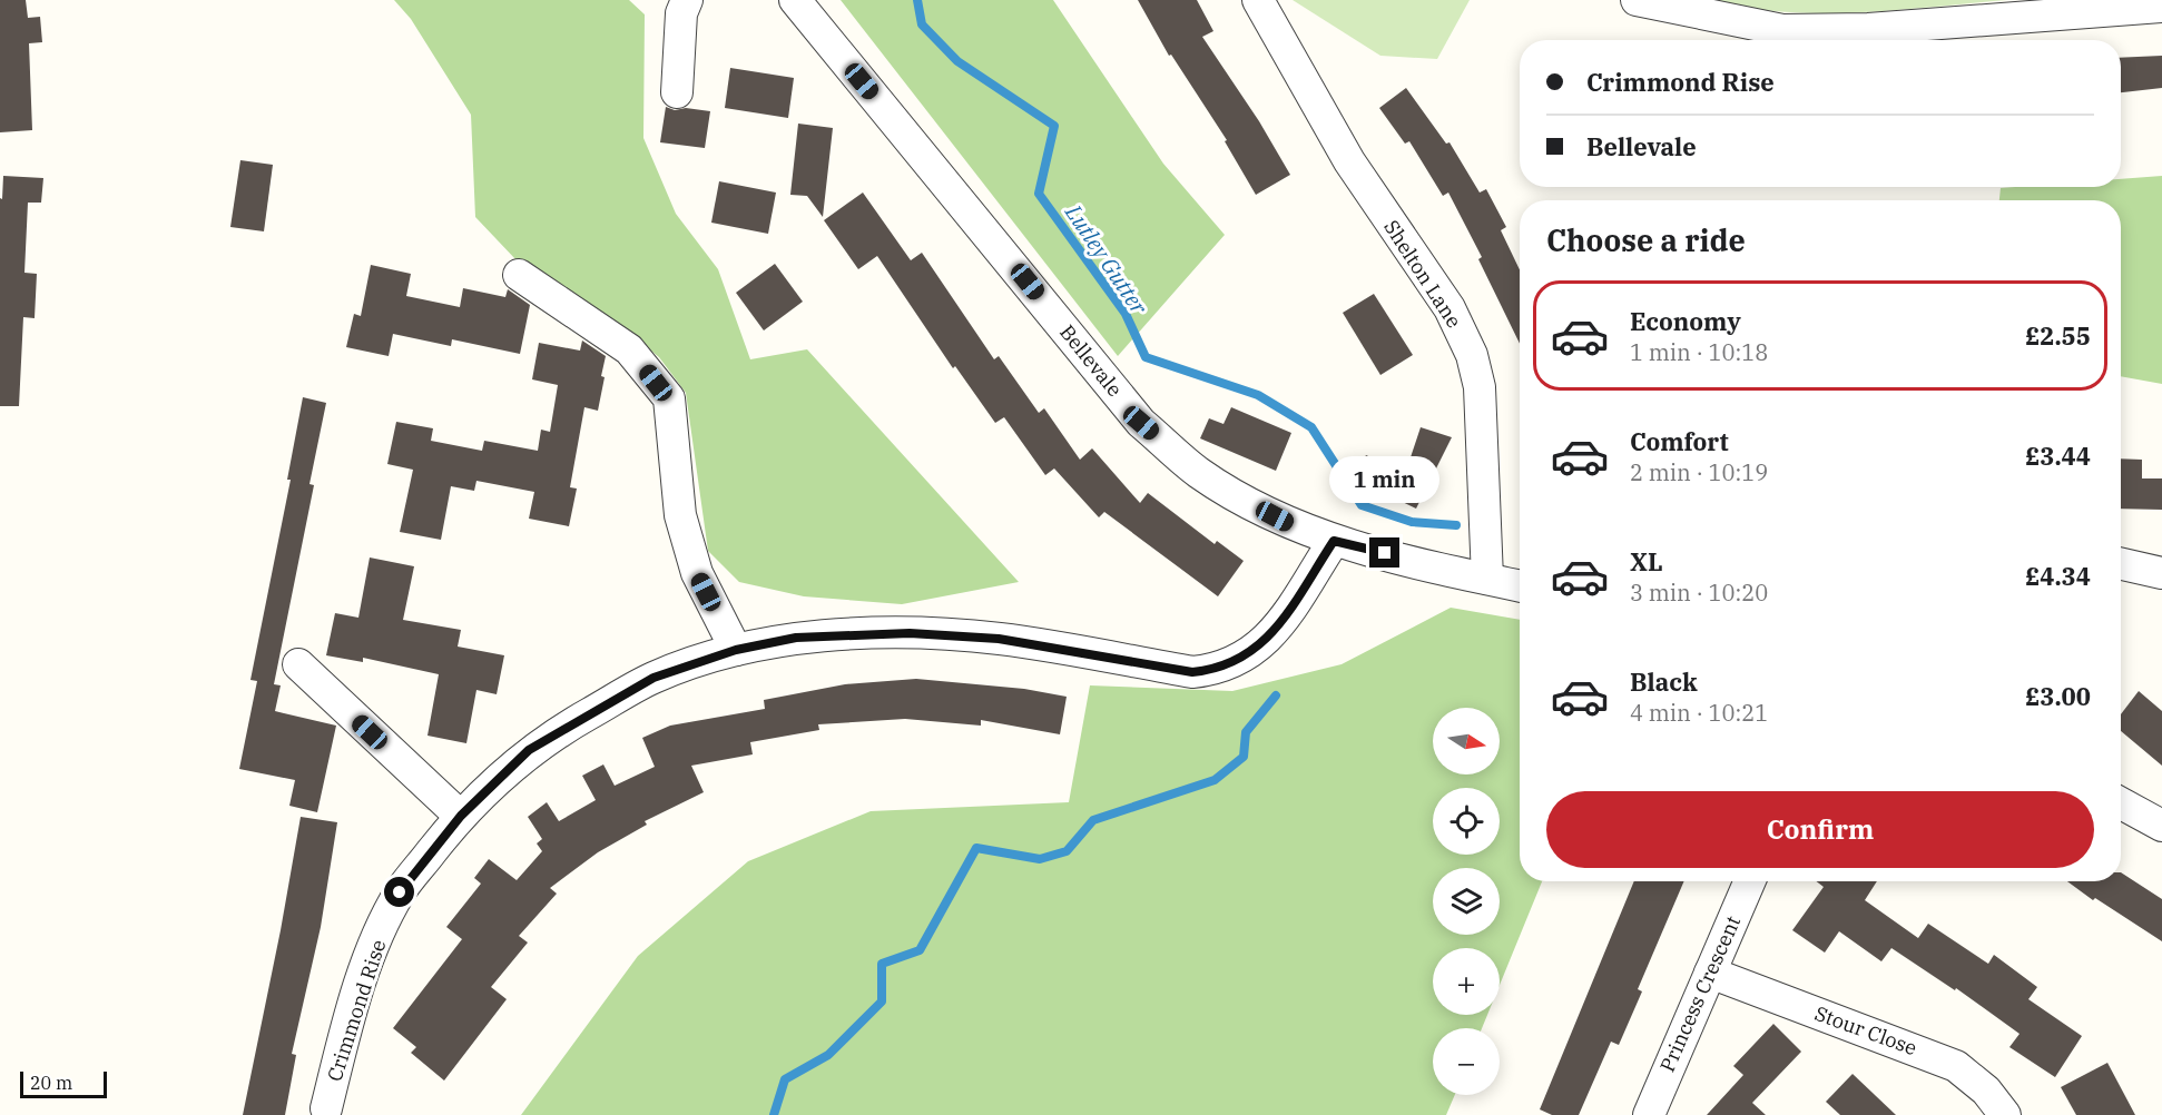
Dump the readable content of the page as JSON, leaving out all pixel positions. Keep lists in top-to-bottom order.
{
  "streets": {
    "street": [
      "Shelton Lane",
      "Bellevale",
      "Princess Crescent",
      "Crimmond Rise",
      "Stour Close"
    ]
  },
  "crossings": [
    ["Shelton Lane", "Bellevale"],
    ["Bellevale", "Crimmond Rise"],
    ["Princess Crescent", "Stour Close"]
  ],
  "water": ["Lutley Gutter"],
  "scale_bar": "20 m",
  "north": "right",
  "page": {
    "banner": ["Crimmond Rise", "Bellevale"],
    "heading": "Choose a ride",
    "list": [
      {
        "name": "Economy",
        "note": "1 min · 10:18",
        "value": "£2.55"
      },
      {
        "name": "Comfort",
        "note": "2 min · 10:19",
        "value": "£3.44"
      },
      {
        "name": "XL",
        "note": "3 min · 10:20",
        "value": "£4.34"
      },
      {
        "name": "Black",
        "note": "4 min · 10:21",
        "value": "£3.00"
      }
    ],
    "bubble": "1 min",
    "map_buttons": ["+", "−"],
    "buttons": "Confirm",
    "scale": "20 m"
  }
}
